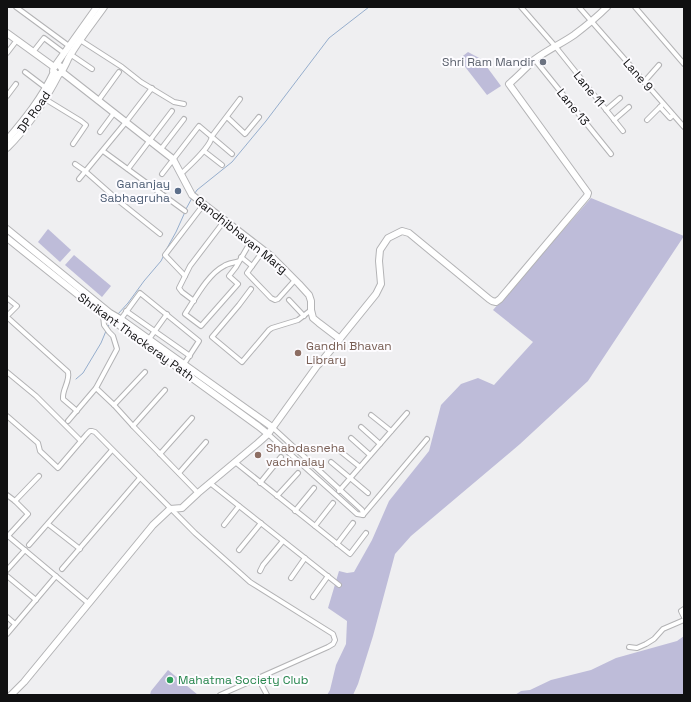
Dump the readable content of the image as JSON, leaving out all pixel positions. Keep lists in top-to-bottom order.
{
  "streets": {
    "street": [
      "Lane 9",
      "Lane 11",
      "Lane 13",
      "DP Road",
      "Gandhibhavan Marg",
      "Shrikant Thackeray Path"
    ]
  },
  "crossings": [
    ["DP Road", "Gandhibhavan Marg"]
  ],
  "places": [
    "Shri Ram Mandir",
    "Gananjay Sabhagruha",
    "Gandhi Bhavan Library",
    "Shabdasneha vachnalay",
    "Mahatma Society Club"
  ]
}
